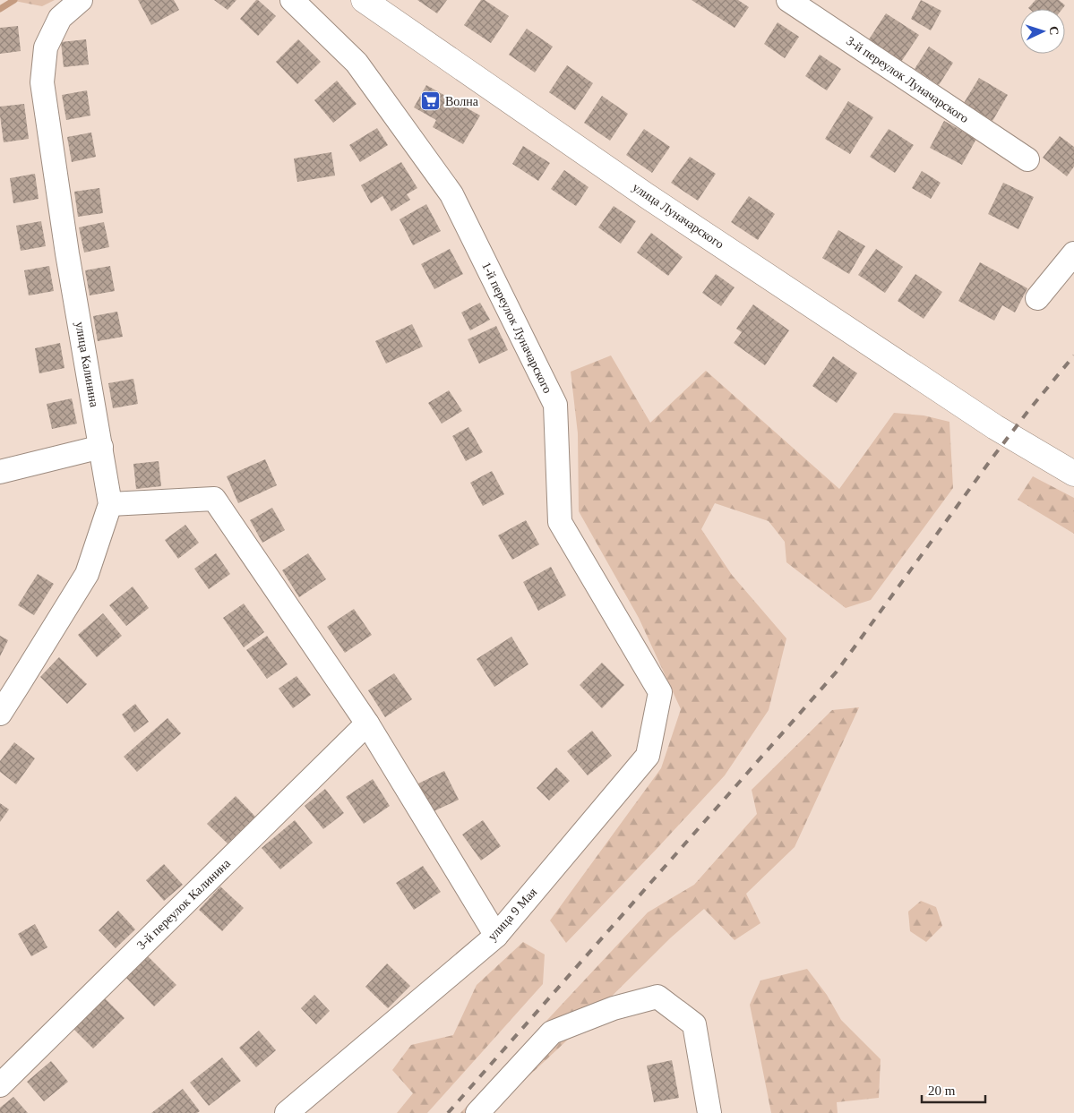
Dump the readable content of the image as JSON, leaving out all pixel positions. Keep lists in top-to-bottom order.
{
  "streets": {
    "main road": ["улица Луначарского"],
    "street": [
      "3-й переулок Луначарского",
      "1-й переулок Луначарского",
      "улица Калинина",
      "3-й переулок Калинина",
      "улица 9 Мая"
    ]
  },
  "crossings": [
    ["1-й переулок Луначарского", "улица 9 Мая"]
  ],
  "places": {
    "supermarket": ["Волна"]
  },
  "scale_bar": "20 m",
  "north": "right"
}
